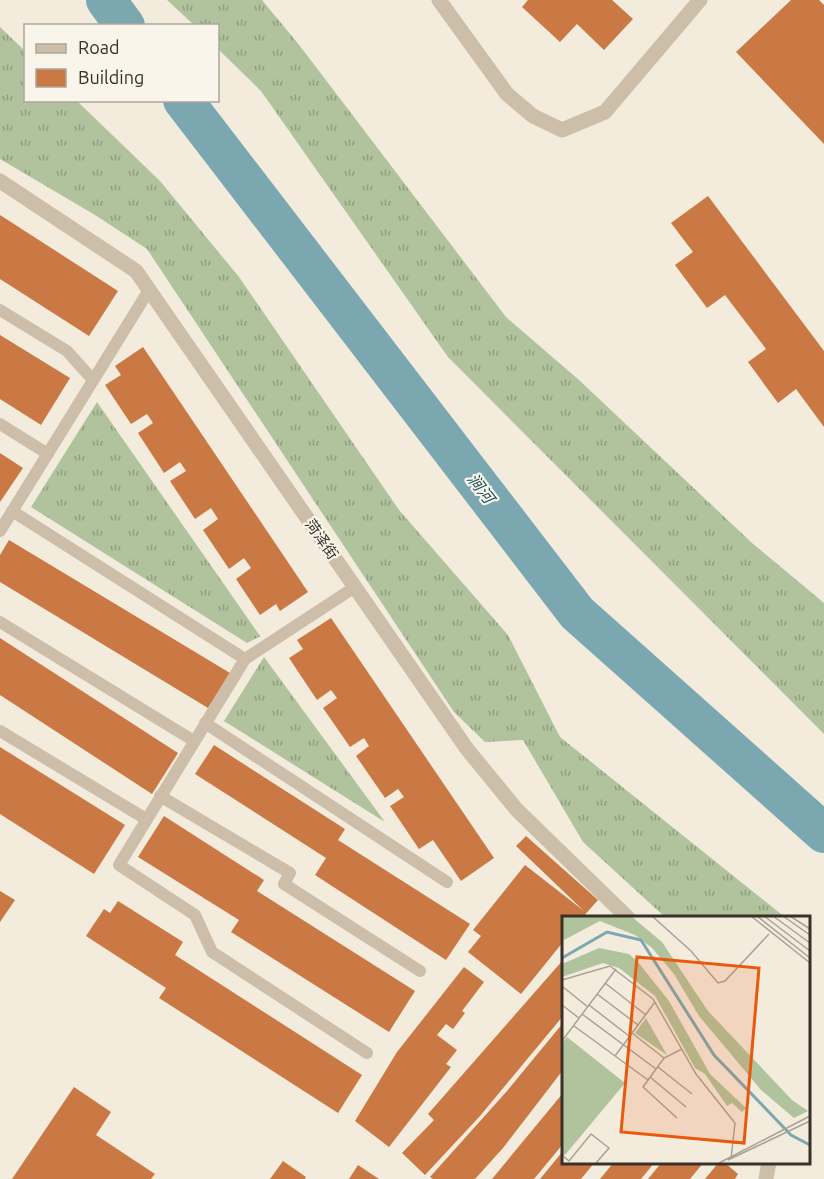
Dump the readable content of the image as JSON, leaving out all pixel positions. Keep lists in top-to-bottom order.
{
  "streets": {
    "street": ["菏泽街"]
  },
  "water": ["涧河"],
  "legend": ["Road", "Building"]
}
